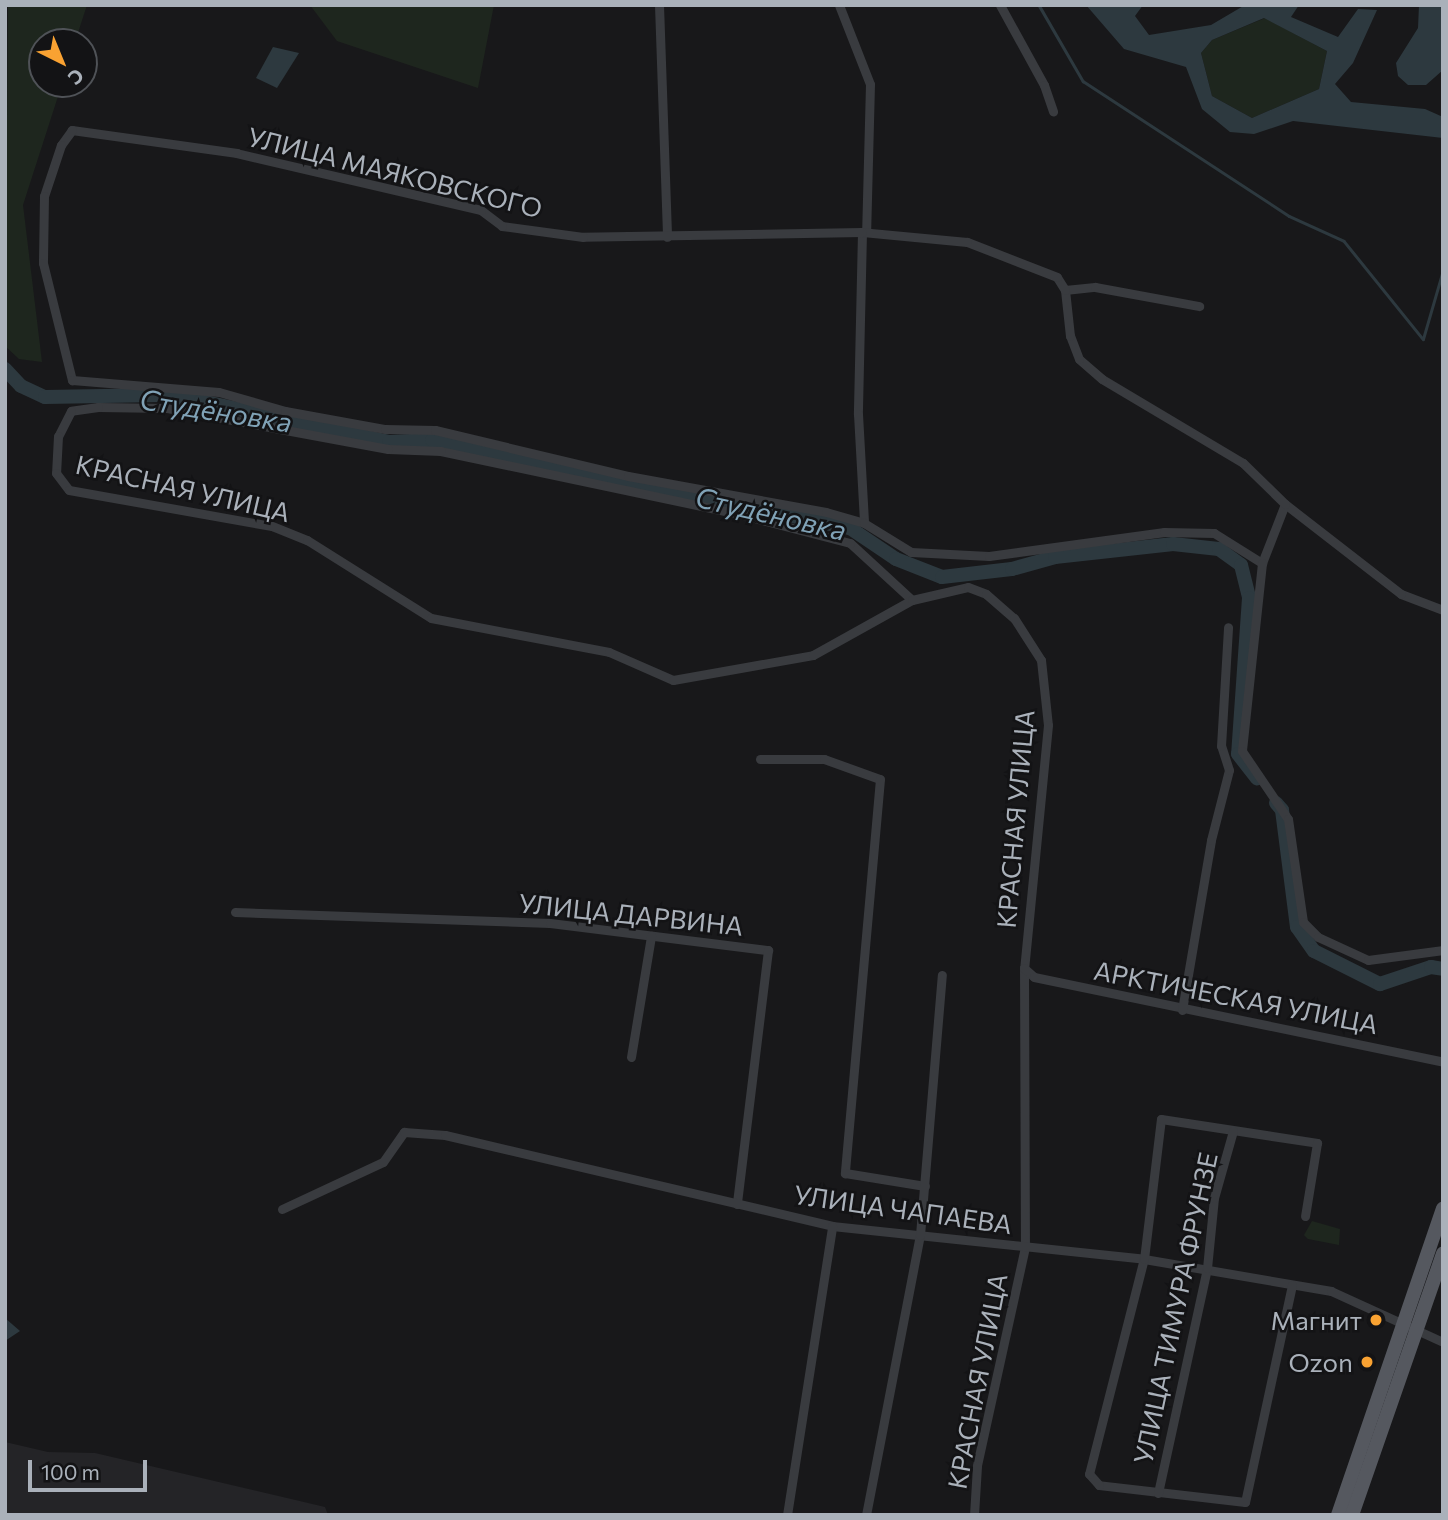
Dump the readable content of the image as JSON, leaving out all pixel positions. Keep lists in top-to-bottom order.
{
  "streets": {
    "street": [
      "УЛИЦА МАЯКОВСКОГО",
      "КРАСНАЯ УЛИЦА",
      "УЛИЦА ДАРВИНА",
      "АРКТИЧЕСКАЯ УЛИЦА",
      "УЛИЦА ЧАПАЕВА",
      "УЛИЦА ТИМУРА ФРУНЗЕ"
    ]
  },
  "crossings": [
    ["КРАСНАЯ УЛИЦА", "АРКТИЧЕСКАЯ УЛИЦА"],
    ["КРАСНАЯ УЛИЦА", "УЛИЦА ЧАПАЕВА"],
    ["УЛИЦА ДАРВИНА", "УЛИЦА ЧАПАЕВА"],
    ["УЛИЦА ЧАПАЕВА", "УЛИЦА ТИМУРА ФРУНЗЕ"]
  ],
  "water": ["Студёновка"],
  "places": ["Магнит", "Ozon"],
  "scale_bar": "100 m",
  "north": "bottom right"
}
